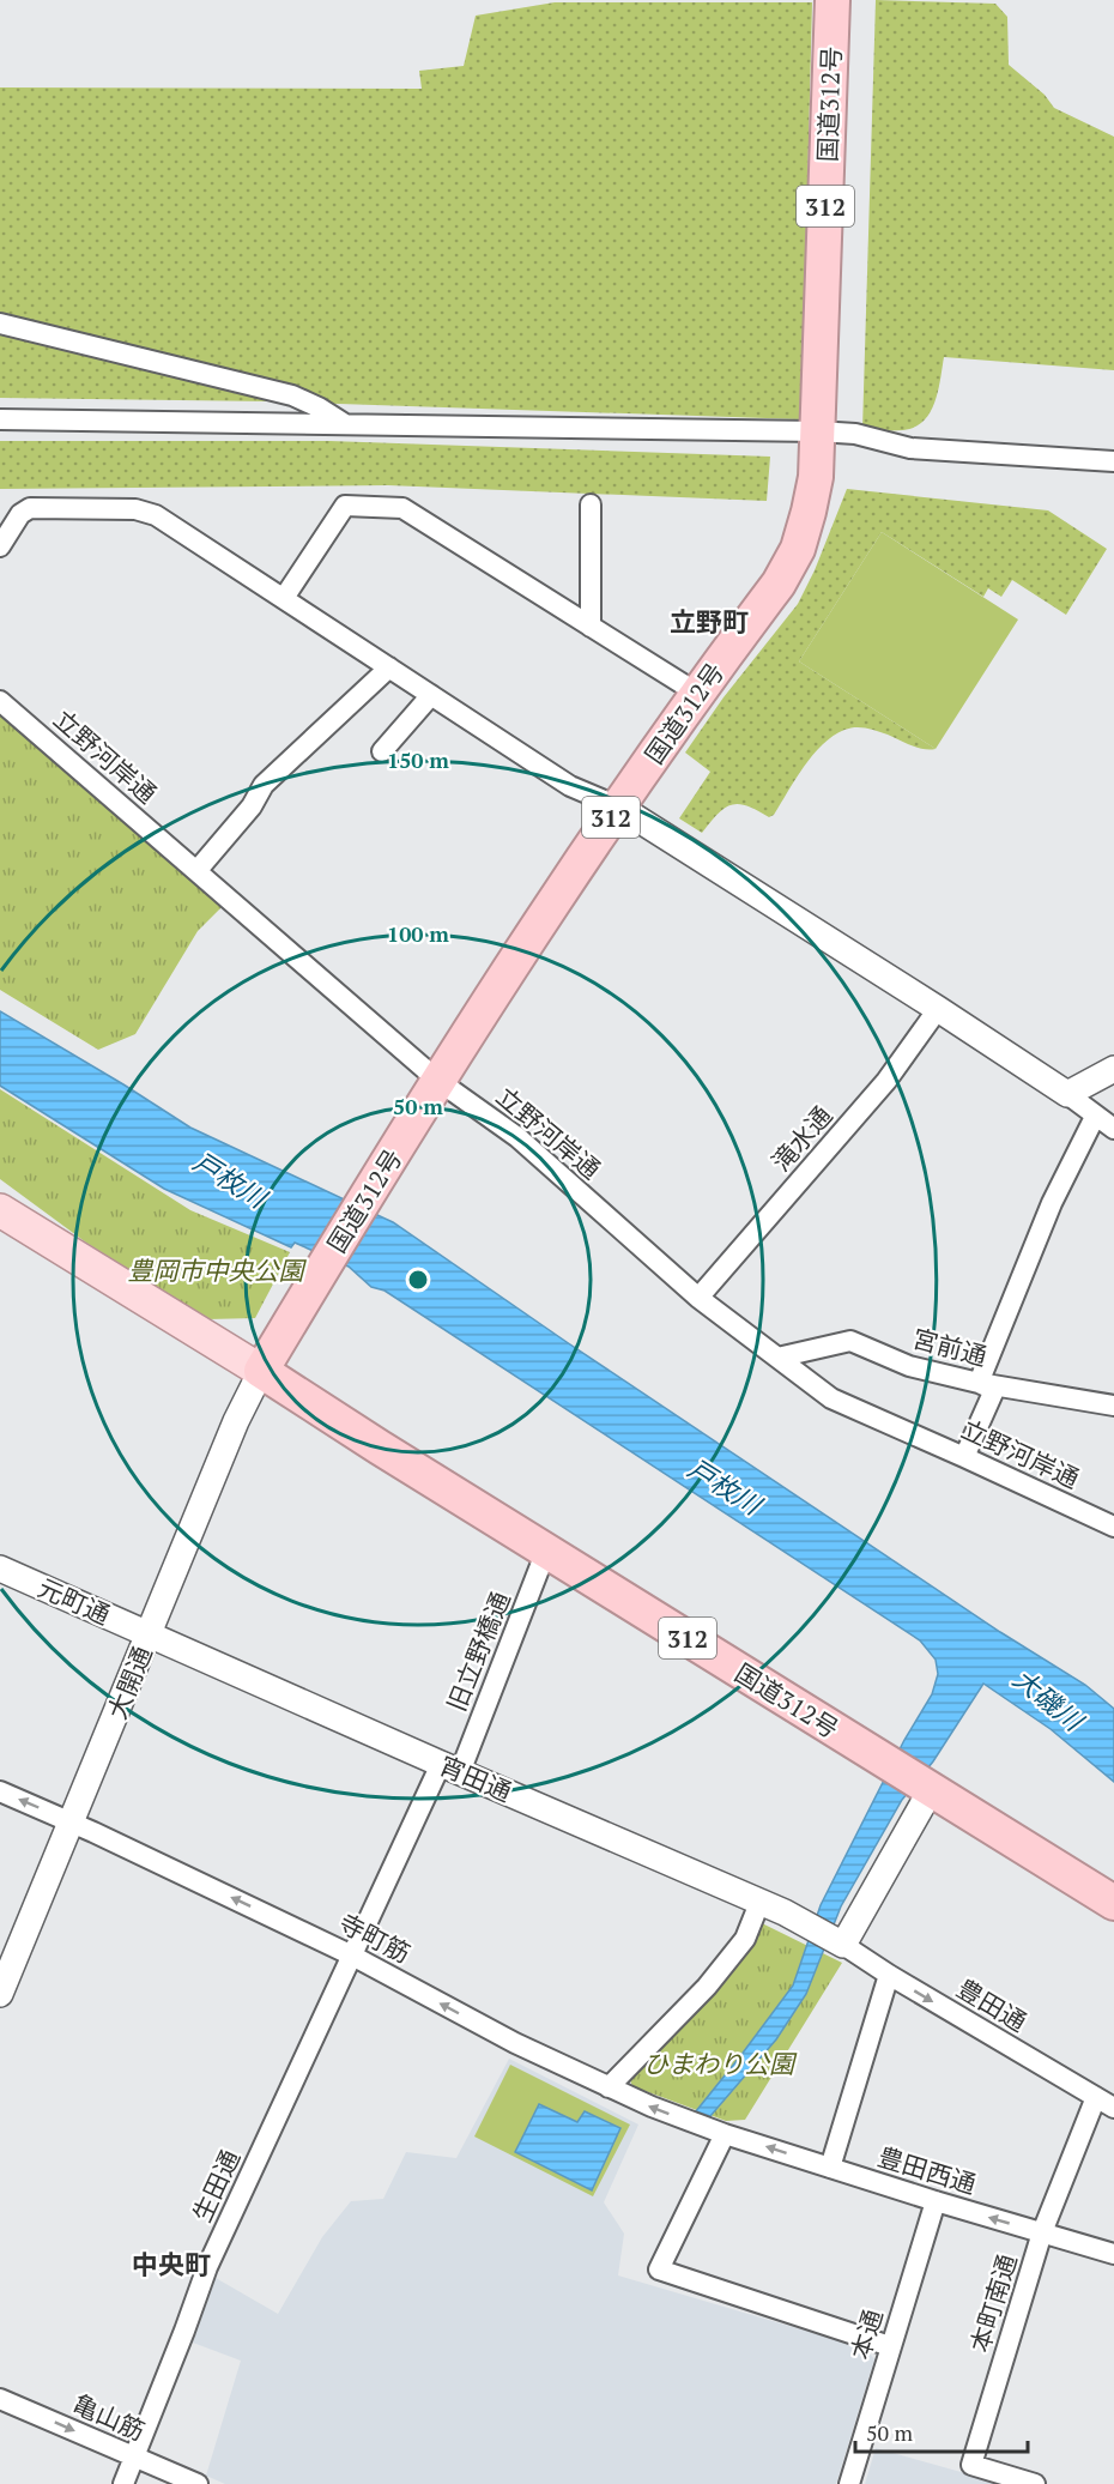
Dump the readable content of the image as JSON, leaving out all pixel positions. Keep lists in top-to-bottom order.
{
  "streets": {
    "highway": ["国道312号", "312"],
    "street": [
      "立野河岸通",
      "滝水通",
      "宮前通",
      "元町通",
      "旧立野橋通",
      "大開通",
      "宵田通",
      "寺町筋",
      "豊田通",
      "豊田西通",
      "生田通",
      "本町南通",
      "本通",
      "亀山筋"
    ]
  },
  "crossings": [
    ["国道312号", "立野河岸通"],
    ["国道312号", "旧立野橋通"],
    ["国道312号", "大開通"],
    ["立野河岸通", "滝水通"],
    ["立野河岸通", "宮前通"],
    ["元町通", "大開通"],
    ["元町通", "宵田通"],
    ["旧立野橋通", "宵田通"],
    ["旧立野橋通", "寺町筋"],
    ["旧立野橋通", "生田通"],
    ["大開通", "宵田通"],
    ["大開通", "寺町筋"],
    ["宵田通", "豊田通"],
    ["寺町筋", "豊田西通"],
    ["寺町筋", "生田通"],
    ["豊田通", "本町南通"],
    ["豊田西通", "本町南通"],
    ["豊田西通", "本通"],
    ["生田通", "亀山筋"]
  ],
  "one_way": [
    "寺町筋",
    "豊田通",
    "豊田西通",
    "亀山筋"
  ],
  "districts": ["立野町", "中央町"],
  "water": ["戸枚川", "大磯川"],
  "parks": ["豊岡市中央公園", "ひまわり公園"],
  "scale_bar": "50 m",
  "rings": ["150 m", "100 m", "50 m"]
}
